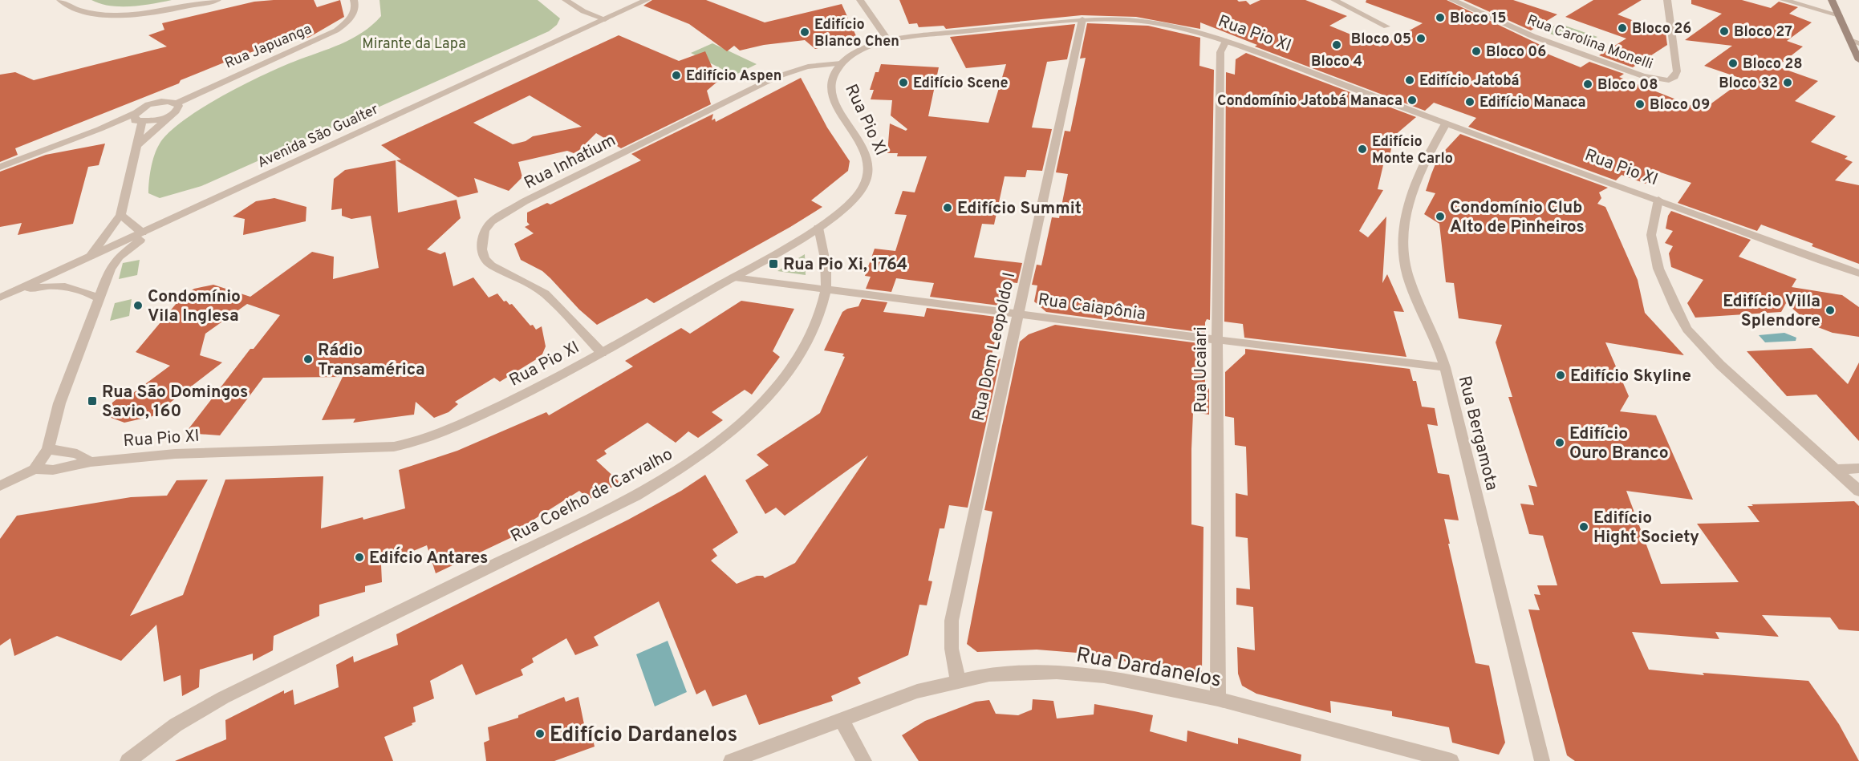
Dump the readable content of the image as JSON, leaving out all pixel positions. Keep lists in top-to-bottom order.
{
  "streets": {
    "street": [
      "Rua Pio XI",
      "Rua Carolina Monelli",
      "Rua Japuanga",
      "Avenida São Gualter",
      "Rua Inhatium",
      "Rua Caiapônia",
      "Rua Dom Leopoldo I",
      "Rua Ucaiari",
      "Rua Bergamota",
      "Rua Coelho de Carvalho",
      "Rua Dardanelos"
    ]
  },
  "crossings": [
    ["Rua Pio XI", "Rua Inhatium"],
    ["Rua Pio XI", "Rua Caiapônia"],
    ["Rua Pio XI", "Rua Dom Leopoldo I"],
    ["Rua Pio XI", "Rua Ucaiari"],
    ["Rua Pio XI", "Rua Bergamota"],
    ["Rua Pio XI", "Rua Coelho de Carvalho"],
    ["Rua Caiapônia", "Rua Dom Leopoldo I"],
    ["Rua Caiapônia", "Rua Ucaiari"],
    ["Rua Caiapônia", "Rua Bergamota"],
    ["Rua Caiapônia", "Rua Coelho de Carvalho"],
    ["Rua Dom Leopoldo I", "Rua Dardanelos"],
    ["Rua Ucaiari", "Rua Dardanelos"]
  ],
  "parks": ["Mirante da Lapa"],
  "places": {
    "other": [
      "Bloco 15",
      "Bloco 26",
      "Bloco 27",
      "Edifício Blanco Chen",
      "Bloco 05",
      "Bloco 4",
      "Bloco 06",
      "Bloco 28",
      "Edifício Aspen",
      "Edifício Jatobá",
      "Edifício Scene",
      "Bloco 32",
      "Bloco 08",
      "Condomínio Jatobá Manaca",
      "Edifício Manaca",
      "Bloco 09",
      "Edifício Monte Carlo",
      "Edifício Summit",
      "Condomínio Club Alto de Pinheiros",
      "Condomínio Vila Inglesa",
      "Edifício Villa Splendore",
      "Rádio Transamérica",
      "Edifício Skyline",
      "Edifício Ouro Branco",
      "Edifício Hight Society",
      "Edif´cio Antares",
      "Edifício Dardanelos"
    ],
    "transit": ["Rua Pio Xi, 1764", "Rua São Domingos Savio, 160"]
  }
}
